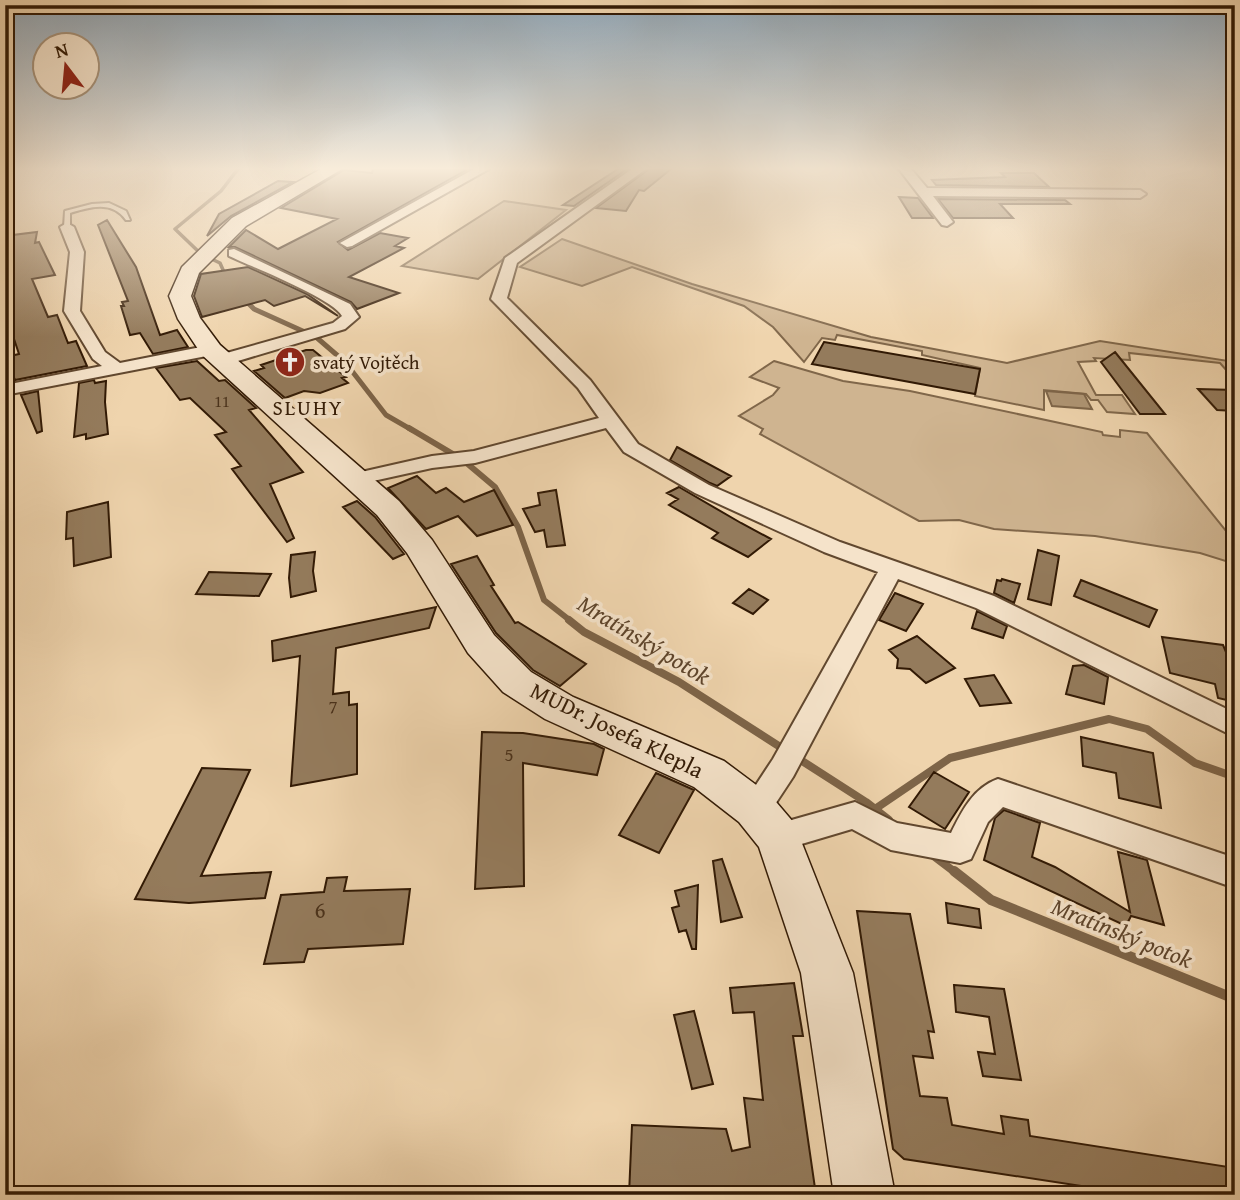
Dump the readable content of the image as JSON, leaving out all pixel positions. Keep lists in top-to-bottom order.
{
  "streets": {
    "street": ["MUDr. Josefa Klepla"]
  },
  "districts": ["SLUHY"],
  "water": ["Mratínský potok"],
  "places": {
    "church": ["svatý Vojtěch"]
  },
  "house_numbers": [
    "11",
    "7",
    "5",
    "6"
  ],
  "north": "top"
}
